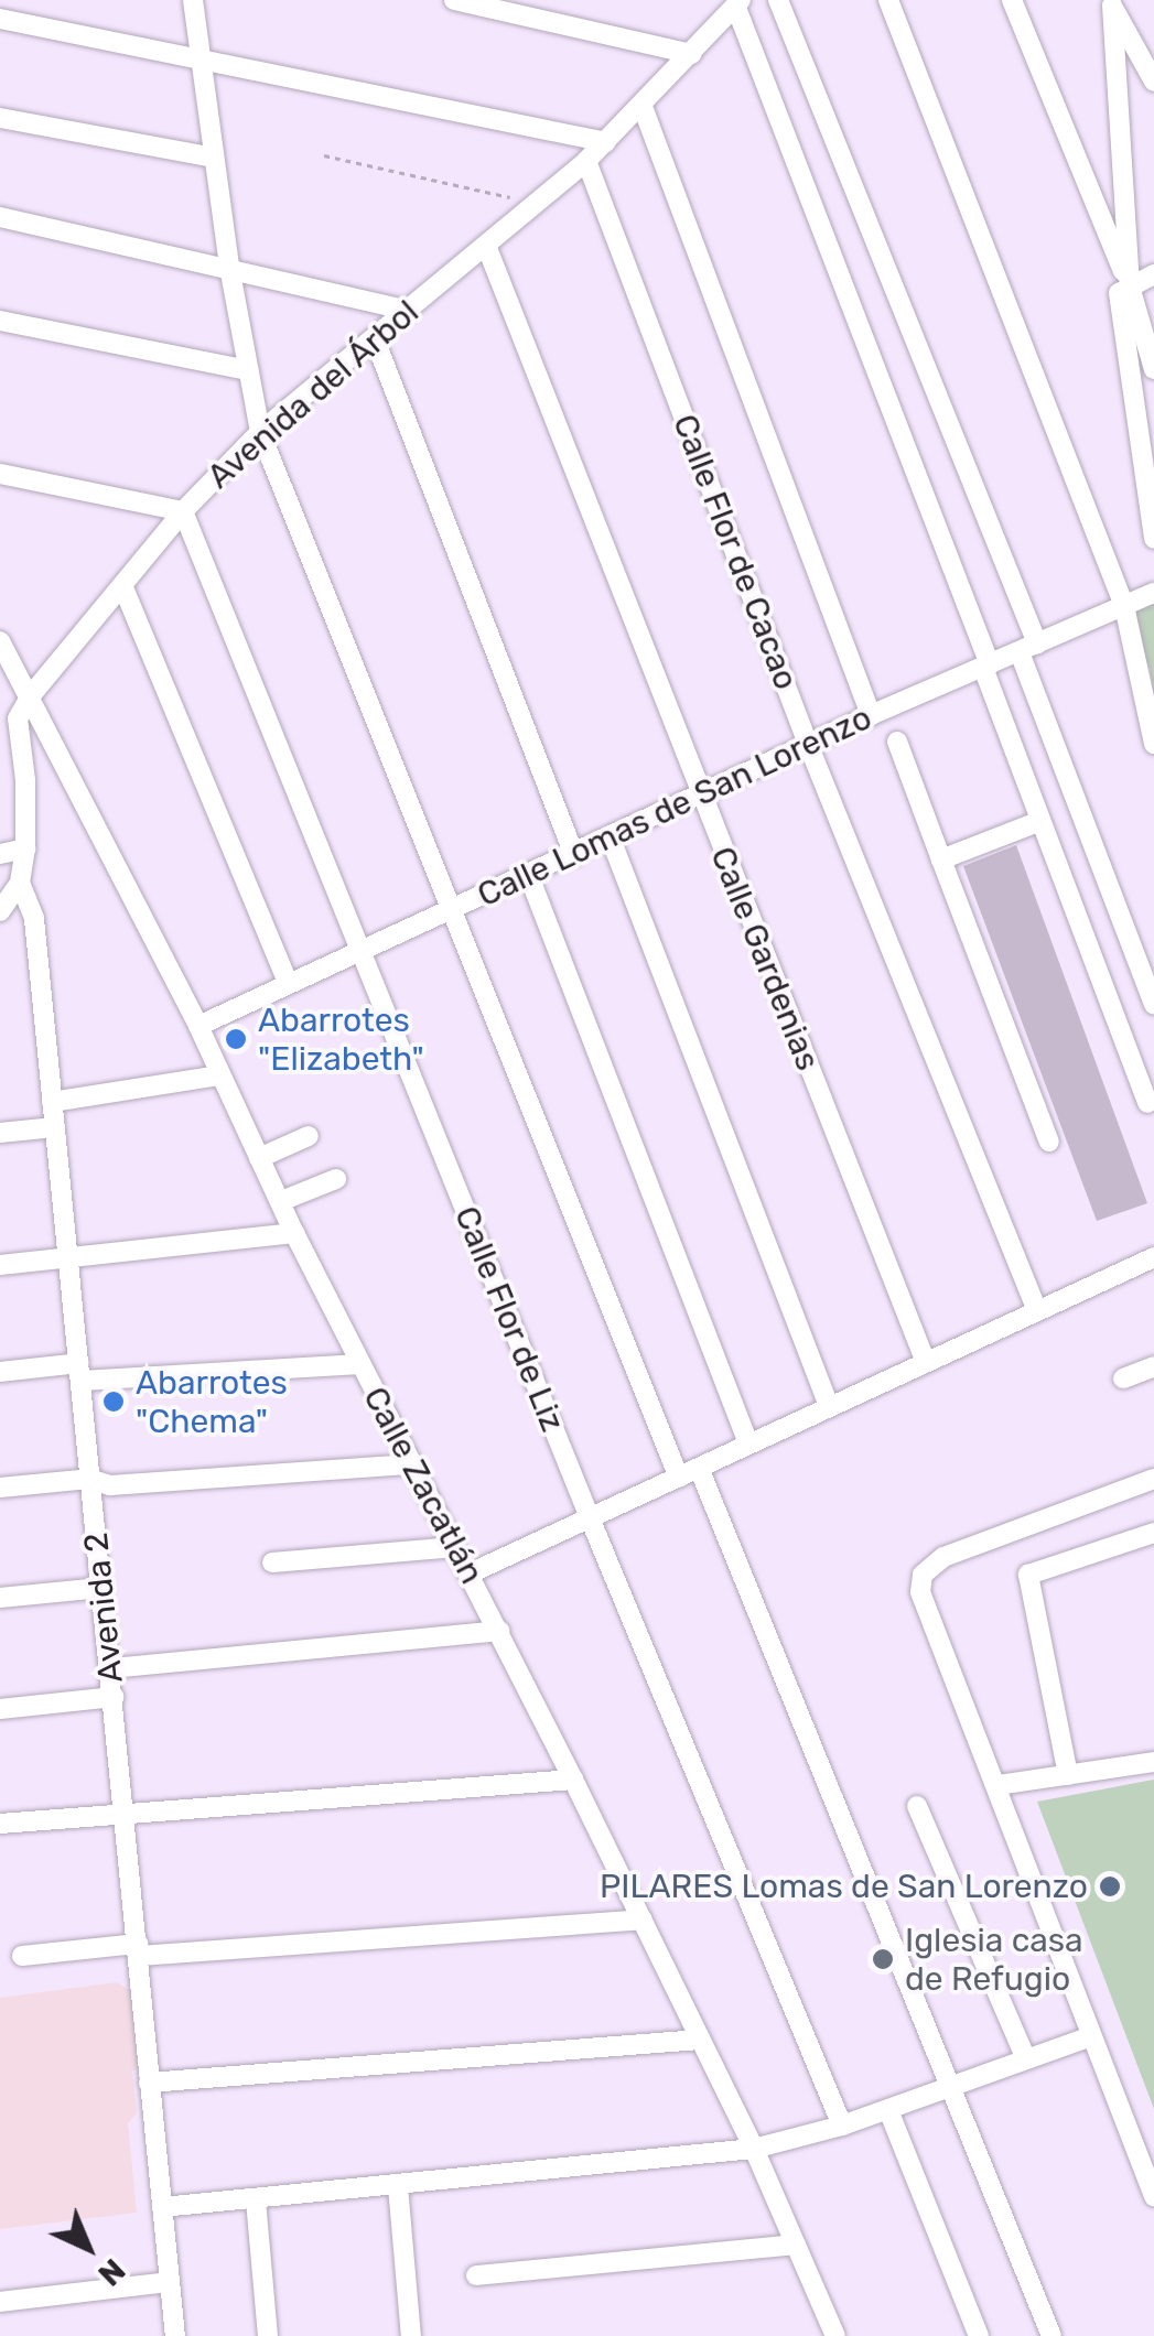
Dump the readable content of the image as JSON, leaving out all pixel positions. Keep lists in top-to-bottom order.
{
  "streets": {
    "street": [
      "Avenida del Árbol",
      "Calle Flor de Cacao",
      "Calle Lomas de San Lorenzo",
      "Calle Gardenias",
      "Calle Flor de Liz",
      "Calle Zacatlán",
      "Avenida 2"
    ]
  },
  "crossings": [
    ["Avenida del Árbol", "Calle Flor de Cacao"],
    ["Avenida del Árbol", "Calle Gardenias"],
    ["Avenida del Árbol", "Calle Flor de Liz"],
    ["Avenida del Árbol", "Calle Zacatlán"],
    ["Avenida del Árbol", "Avenida 2"],
    ["Calle Flor de Cacao", "Calle Lomas de San Lorenzo"],
    ["Calle Lomas de San Lorenzo", "Calle Gardenias"],
    ["Calle Lomas de San Lorenzo", "Calle Flor de Liz"],
    ["Calle Lomas de San Lorenzo", "Calle Zacatlán"]
  ],
  "places": [
    "Abarrotes \"Elizabeth\"",
    "Abarrotes \"Chema\"",
    "PILARES Lomas de San Lorenzo",
    "Iglesia casa de Refugio"
  ],
  "north": "bottom right"
}
